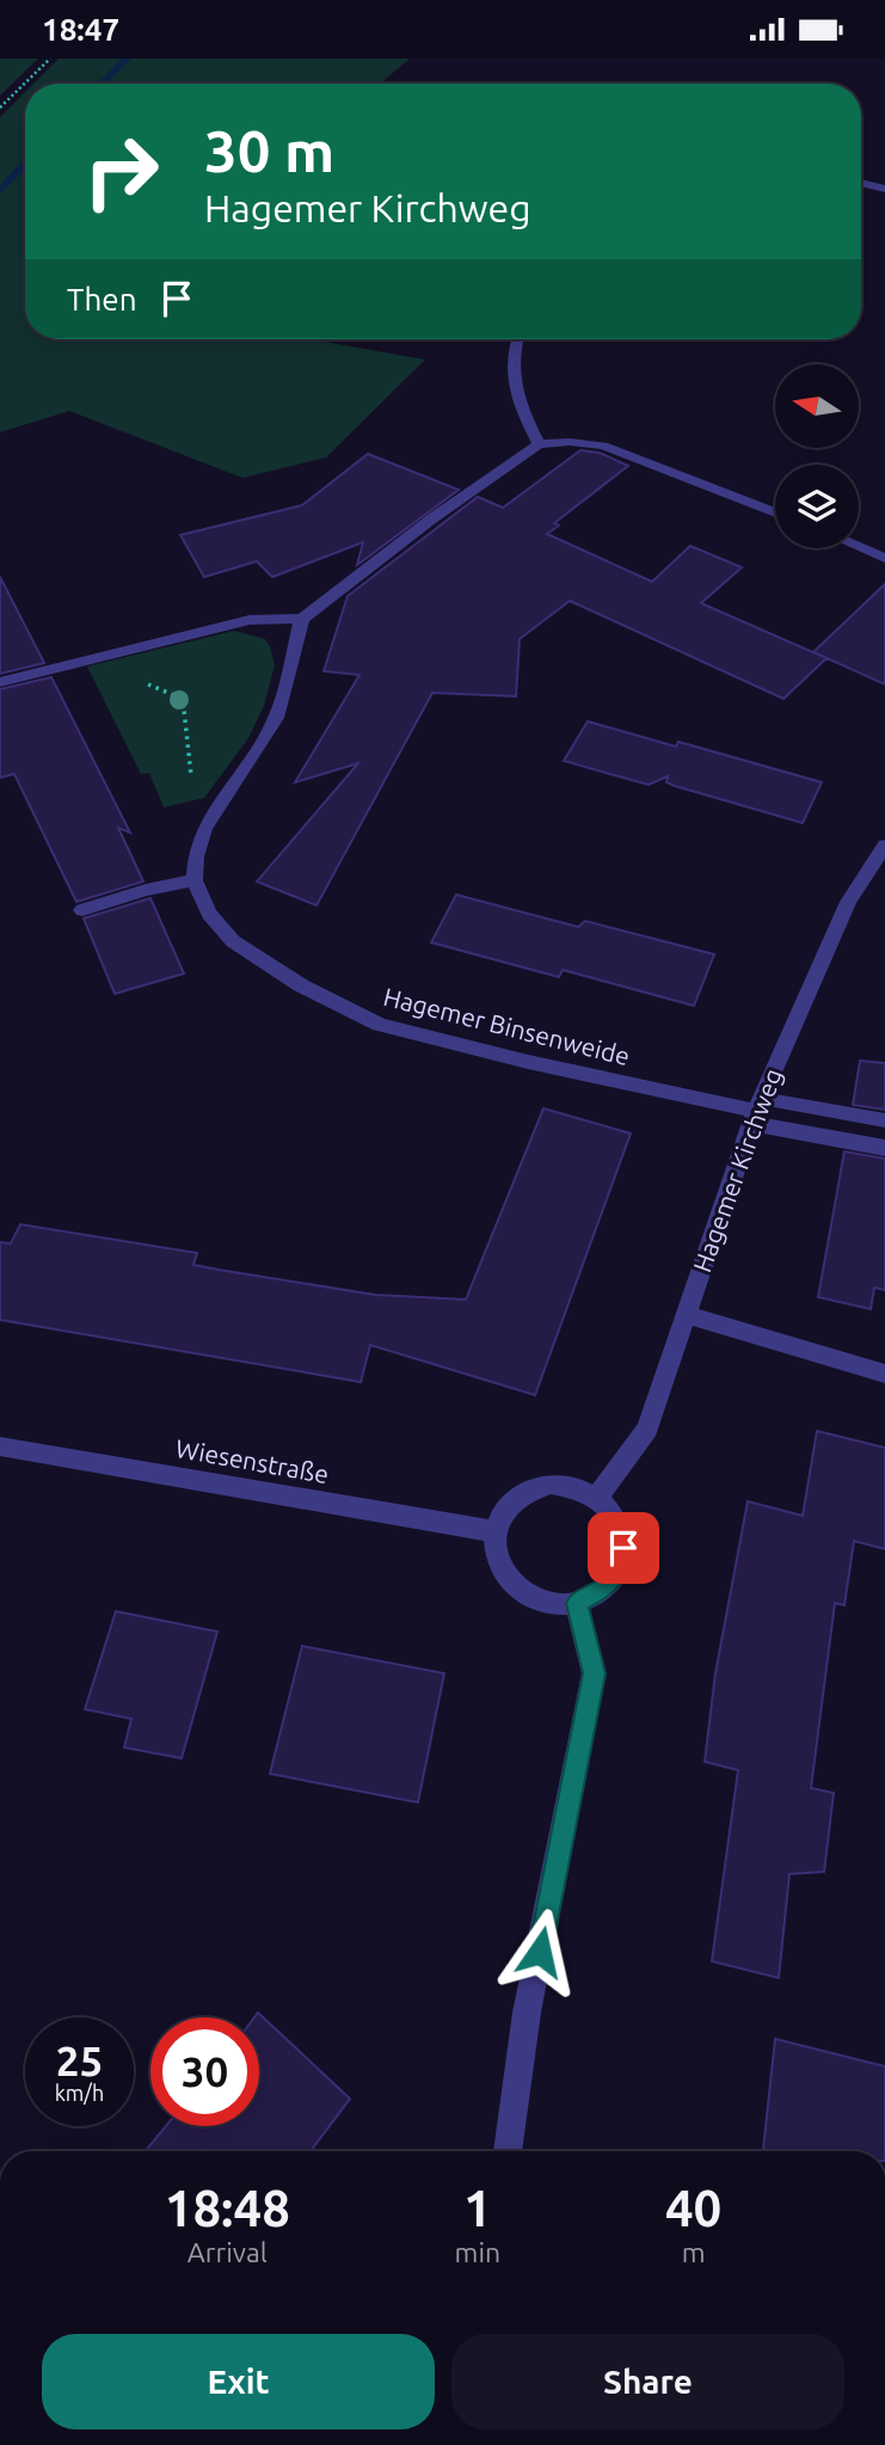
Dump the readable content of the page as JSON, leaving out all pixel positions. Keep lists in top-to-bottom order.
{
  "streets": {
    "street": ["Hagemer Binsenweide", "Hagemer Kirchweg", "Wiesenstraße"]
  },
  "crossings": [
    ["Hagemer Binsenweide", "Hagemer Kirchweg"],
    ["Hagemer Kirchweg", "Wiesenstraße"]
  ],
  "north": "left",
  "page": {
    "status": "18:47",
    "turn": ["30 m", "Hagemer Kirchweg"],
    "then": "Then",
    "speed": "25 km/h",
    "limit": "30",
    "eta": [
      "18:48",
      "Arrival",
      "1",
      "min",
      "40",
      "m"
    ],
    "buttons": ["Exit", "Share"]
  }
}
